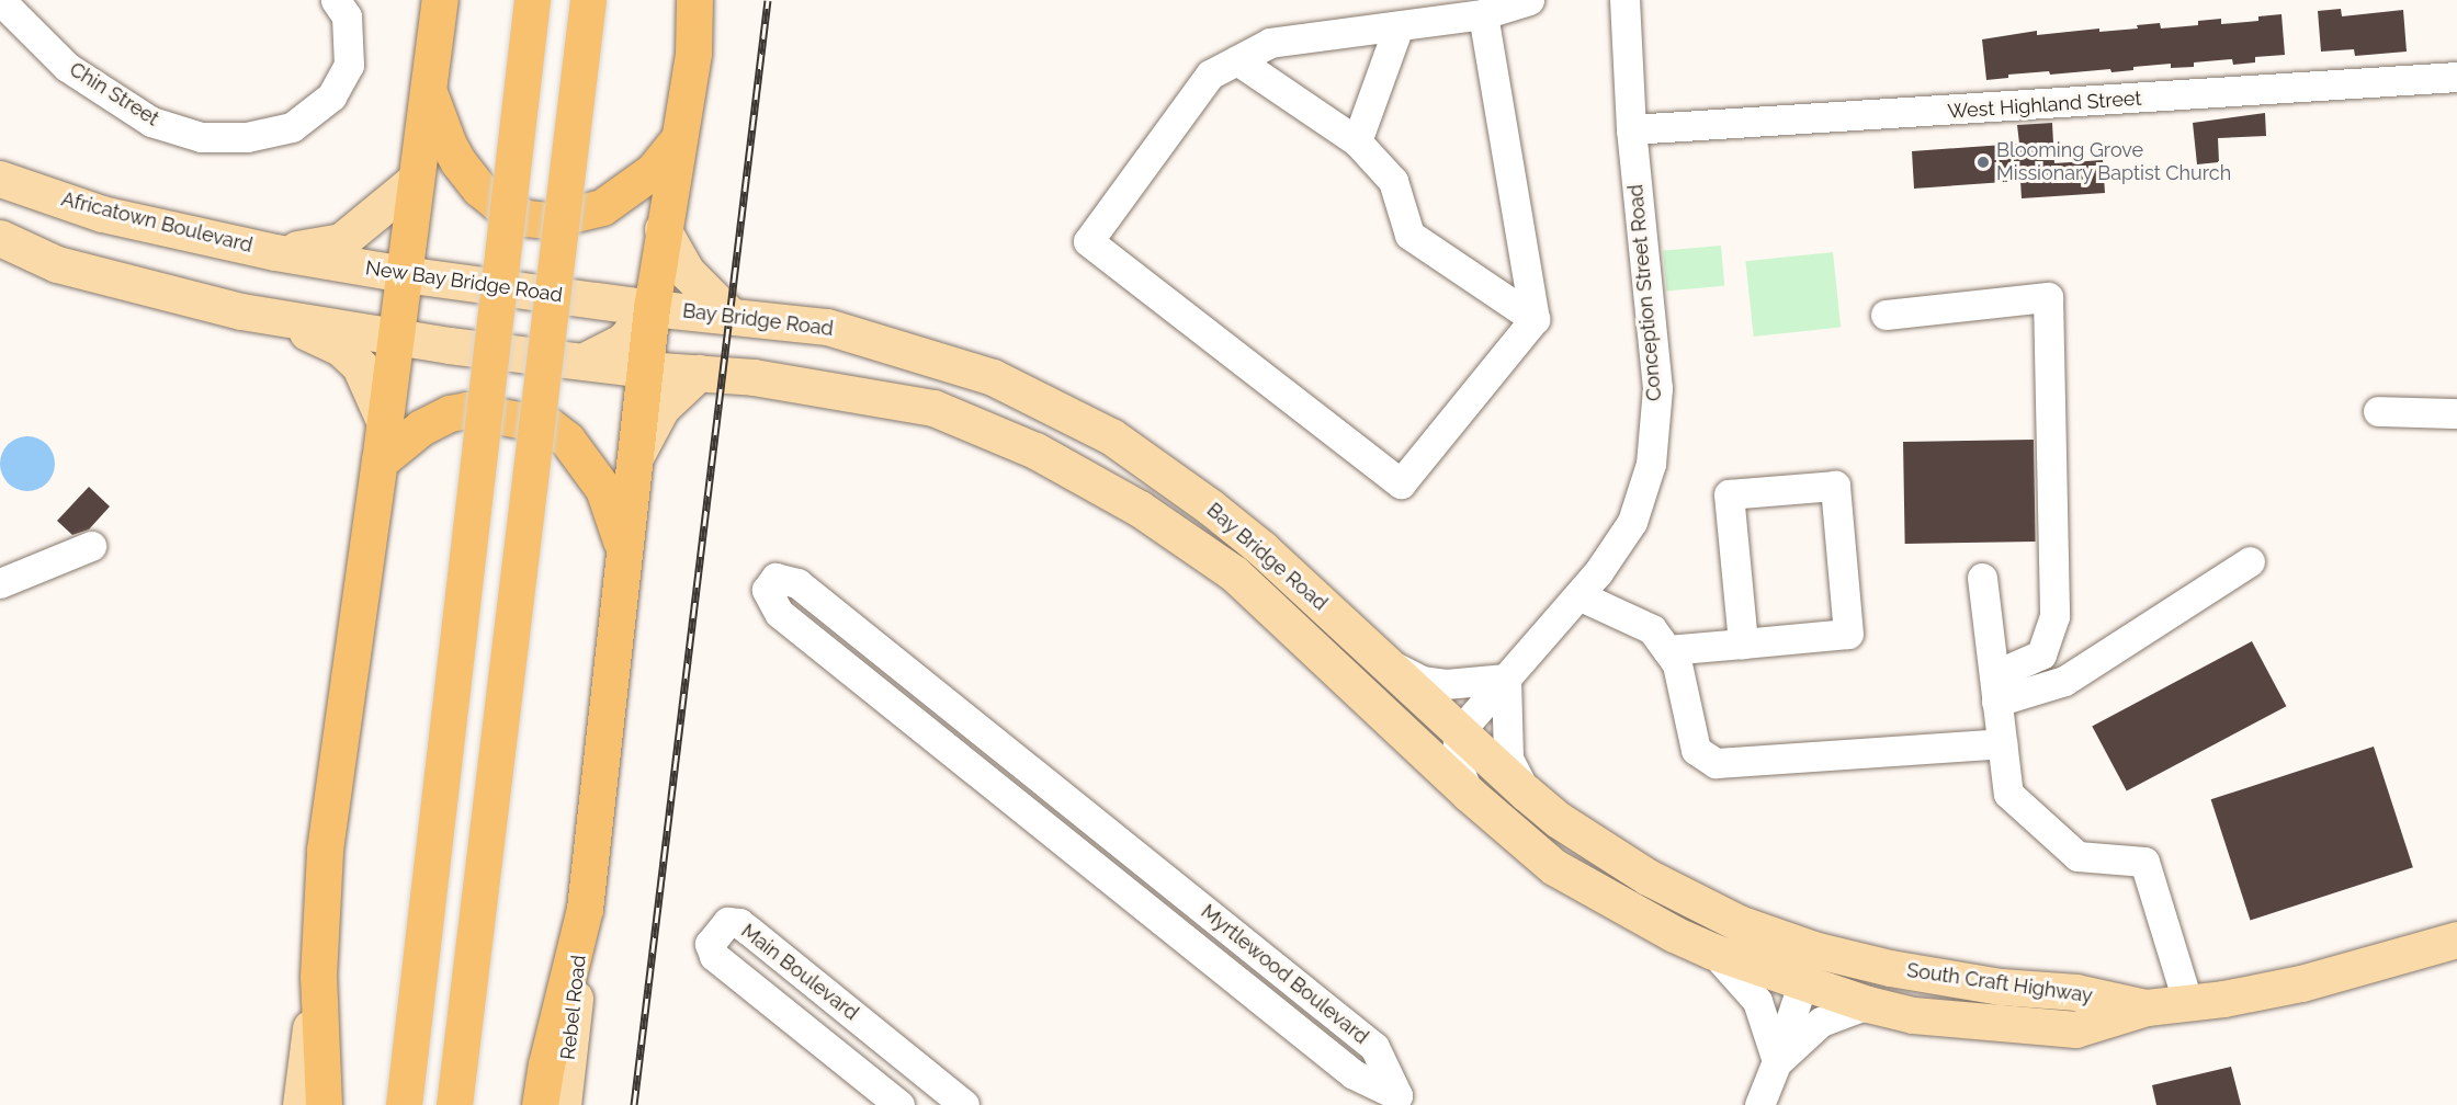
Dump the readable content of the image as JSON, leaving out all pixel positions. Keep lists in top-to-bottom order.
{
  "streets": {
    "main road": [
      "Africatown Boulevard",
      "New Bay Bridge Road",
      "Bay Bridge Road",
      "South Craft Highway",
      "Rebel Road"
    ],
    "street": [
      "Chin Street",
      "West Highland Street",
      "Conception Street Road",
      "Main Boulevard",
      "Myrtlewood Boulevard"
    ]
  },
  "crossings": [
    ["West Highland Street", "Conception Street Road"],
    ["Africatown Boulevard", "New Bay Bridge Road"],
    ["New Bay Bridge Road", "Bay Bridge Road"],
    ["Conception Street Road", "Bay Bridge Road"],
    ["Bay Bridge Road", "South Craft Highway"]
  ],
  "places": ["Blooming Grove Missionary Baptist Church"]
}
